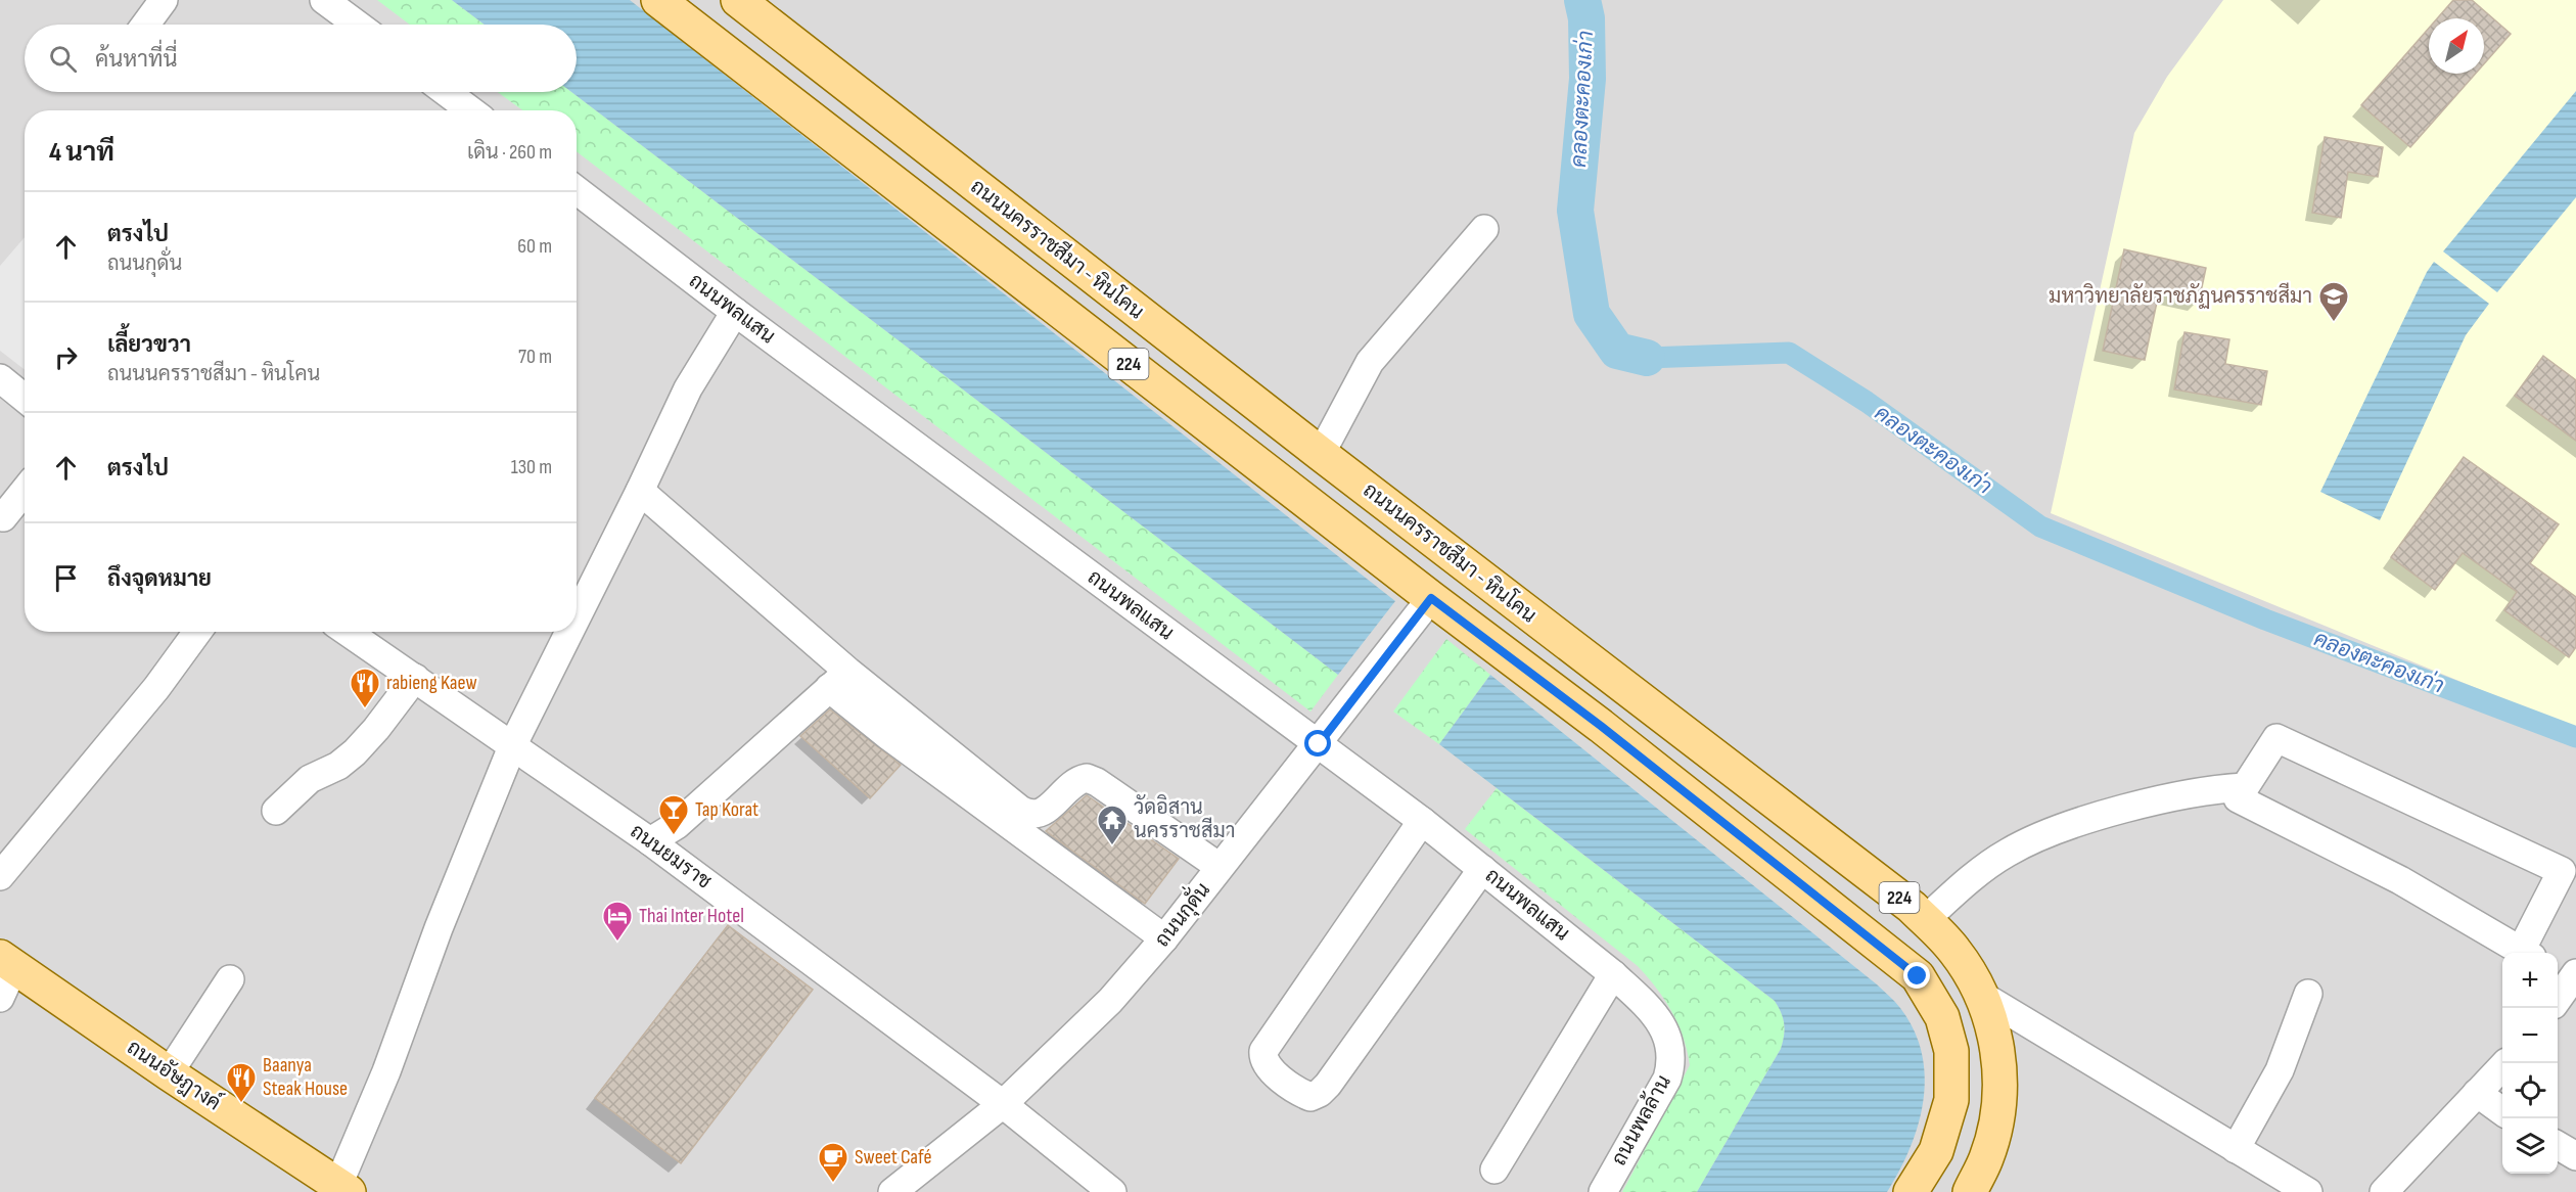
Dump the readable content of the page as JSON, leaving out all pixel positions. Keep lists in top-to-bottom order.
{
  "streets": {
    "main road": ["ถนนนครราชสีมา - หินโคน", "224", "ถนนอัษฎางค์"],
    "street": [
      "ถนนพลแสน",
      "ถนนยมราช",
      "ถนนกุดั่น",
      "ถนนพลล้าน"
    ]
  },
  "crossings": [
    ["ถนนพลแสน", "ถนนกุดั่น"],
    ["ถนนพลแสน", "ถนนพลล้าน"],
    ["224", "ถนนกุดั่น"],
    ["ถนนยมราช", "ถนนกุดั่น"]
  ],
  "water": ["คลองตะคองเก่า"],
  "places": {
    "school or university": ["มหาวิทยาลัยราชภัฏนครราชสีมา"],
    "restaurant": ["rabieng Kaew", "Baanya Steak House"],
    "bar": ["Tap Korat"],
    "temple": ["วัดอิสาน นครราชสีมา"],
    "hotel": ["Thai Inter Hotel"],
    "cafe": ["Sweet Café"]
  },
  "north": "top right",
  "page": {
    "search": "ค้นหาที่นี่",
    "heading": ["4 นาที", "เดิน · 260 m"],
    "list": [
      ["ตรงไป", "ถนนกุดั่น", "60 m"],
      ["เลี้ยวขวา", "ถนนนครราชสีมา - หินโคน", "70 m"],
      ["ตรงไป", "130 m"],
      "ถึงจุดหมาย"
    ],
    "map_buttons": ["+", "−"]
  }
}
